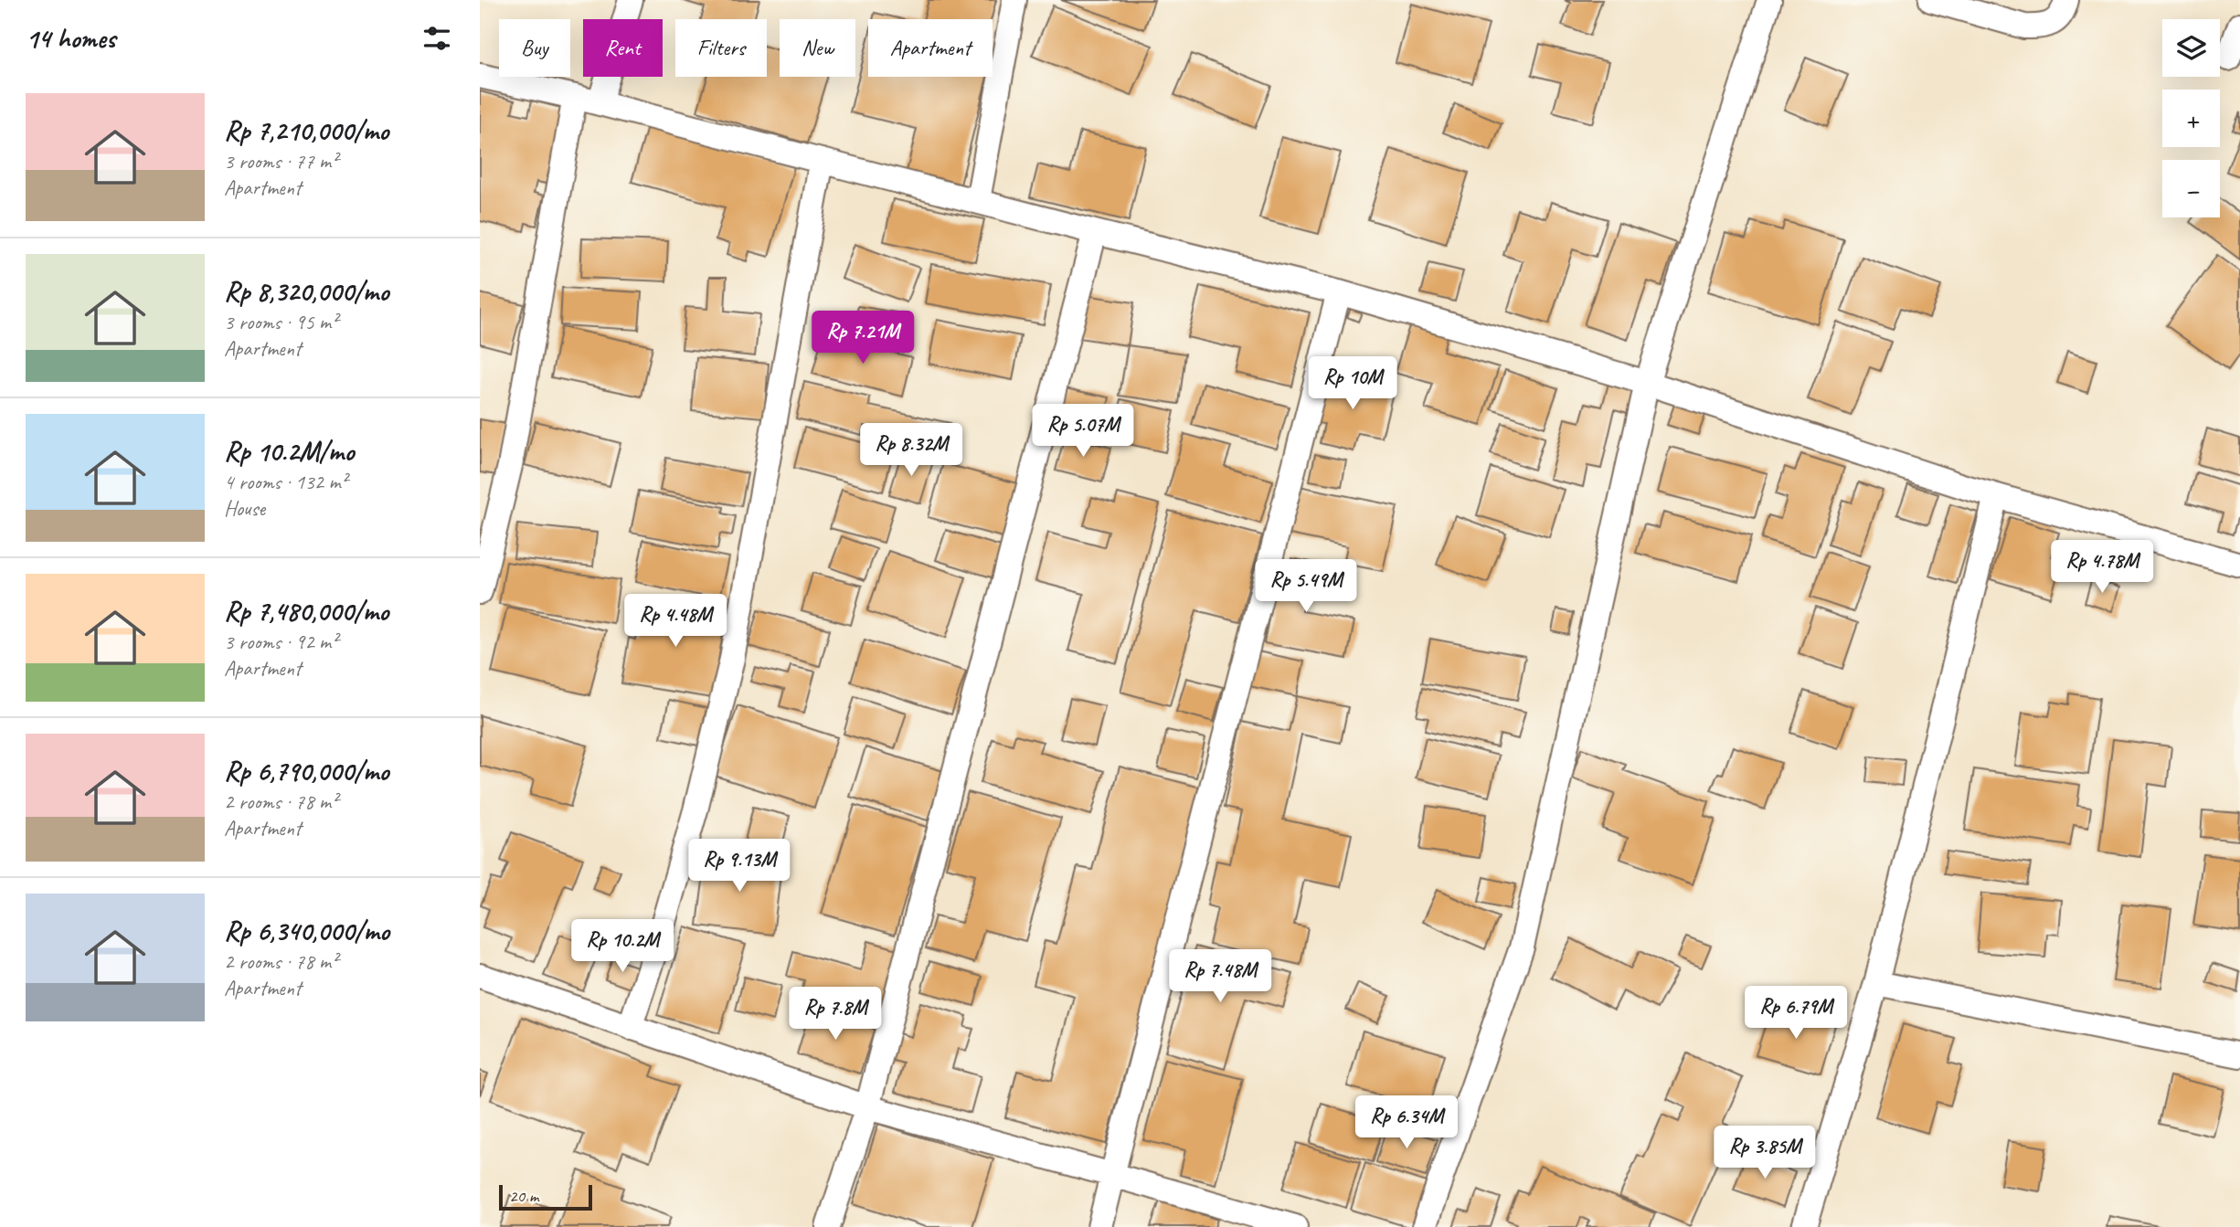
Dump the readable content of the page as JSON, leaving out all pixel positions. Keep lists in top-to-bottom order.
{
  "scale_bar": "20 m",
  "page": {
    "heading": "14 homes",
    "map_buttons": ["+", "−"],
    "chip": [
      "Buy",
      "Rent",
      "Filters",
      "New",
      "Apartment"
    ],
    "list": [
      {
        "name": "Rp 7,210,000/mo",
        "note": "3 rooms · 77 m² · Apartment"
      },
      {
        "name": "Rp 8,320,000/mo",
        "note": "3 rooms · 95 m² · Apartment"
      },
      {
        "name": "Rp 10.2M/mo",
        "note": "4 rooms · 132 m² · House"
      },
      {
        "name": "Rp 7,480,000/mo",
        "note": "3 rooms · 92 m² · Apartment"
      },
      {
        "name": "Rp 6,790,000/mo",
        "note": "2 rooms · 78 m² · Apartment"
      },
      {
        "name": "Rp 6,340,000/mo",
        "note": "2 rooms · 78 m² · Apartment"
      }
    ],
    "price": [
      "Rp 7.21M",
      "Rp 10M",
      "Rp 5.07M",
      "Rp 8.32M",
      "Rp 4.78M",
      "Rp 5.49M",
      "Rp 4.48M",
      "Rp 9.13M",
      "Rp 10.2M",
      "Rp 7.48M",
      "Rp 6.79M",
      "Rp 7.8M",
      "Rp 6.34M",
      "Rp 3.85M"
    ],
    "scale": "20 m"
  }
}
